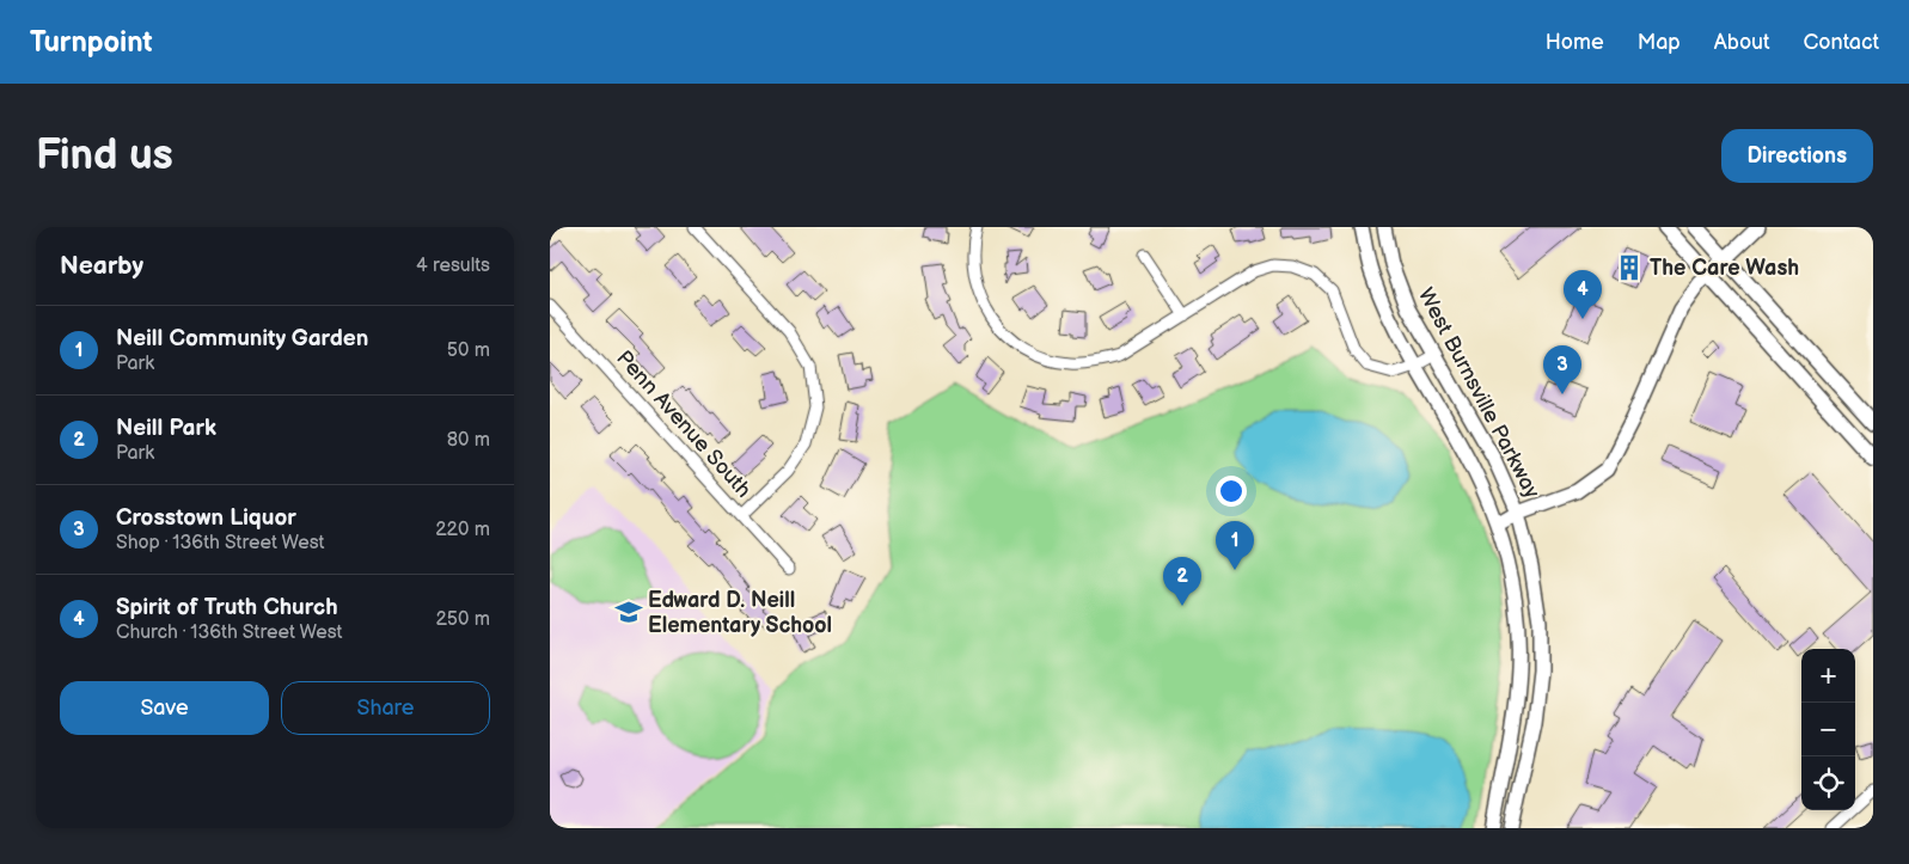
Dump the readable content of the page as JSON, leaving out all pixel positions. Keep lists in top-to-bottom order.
{
  "streets": {
    "street": ["West Burnsville Parkway", "Penn Avenue South"]
  },
  "places": {
    "building": ["The Care Wash"],
    "school or university": ["Edward D. Neill Elementary School"]
  },
  "page": {
    "header": "Turnpoint",
    "nav": [
      "Home",
      "Map",
      "About",
      "Contact"
    ],
    "buttons": [
      "Directions",
      ["Save", "Share"]
    ],
    "title": "Find us",
    "heading": ["Nearby", "4 results"],
    "pins": [
      "4",
      "3",
      "1",
      "2"
    ],
    "list": [
      {
        "mark": "1",
        "name": "Neill Community Garden",
        "note": "Park",
        "value": "50 m"
      },
      {
        "mark": "2",
        "name": "Neill Park",
        "note": "Park",
        "value": "80 m"
      },
      {
        "mark": "3",
        "name": "Crosstown Liquor",
        "note": "Shop · 136th Street West",
        "value": "220 m"
      },
      {
        "mark": "4",
        "name": "Spirit of Truth Church",
        "note": "Church · 136th Street West",
        "value": "250 m"
      }
    ],
    "map_buttons": ["+", "−"]
  }
}
